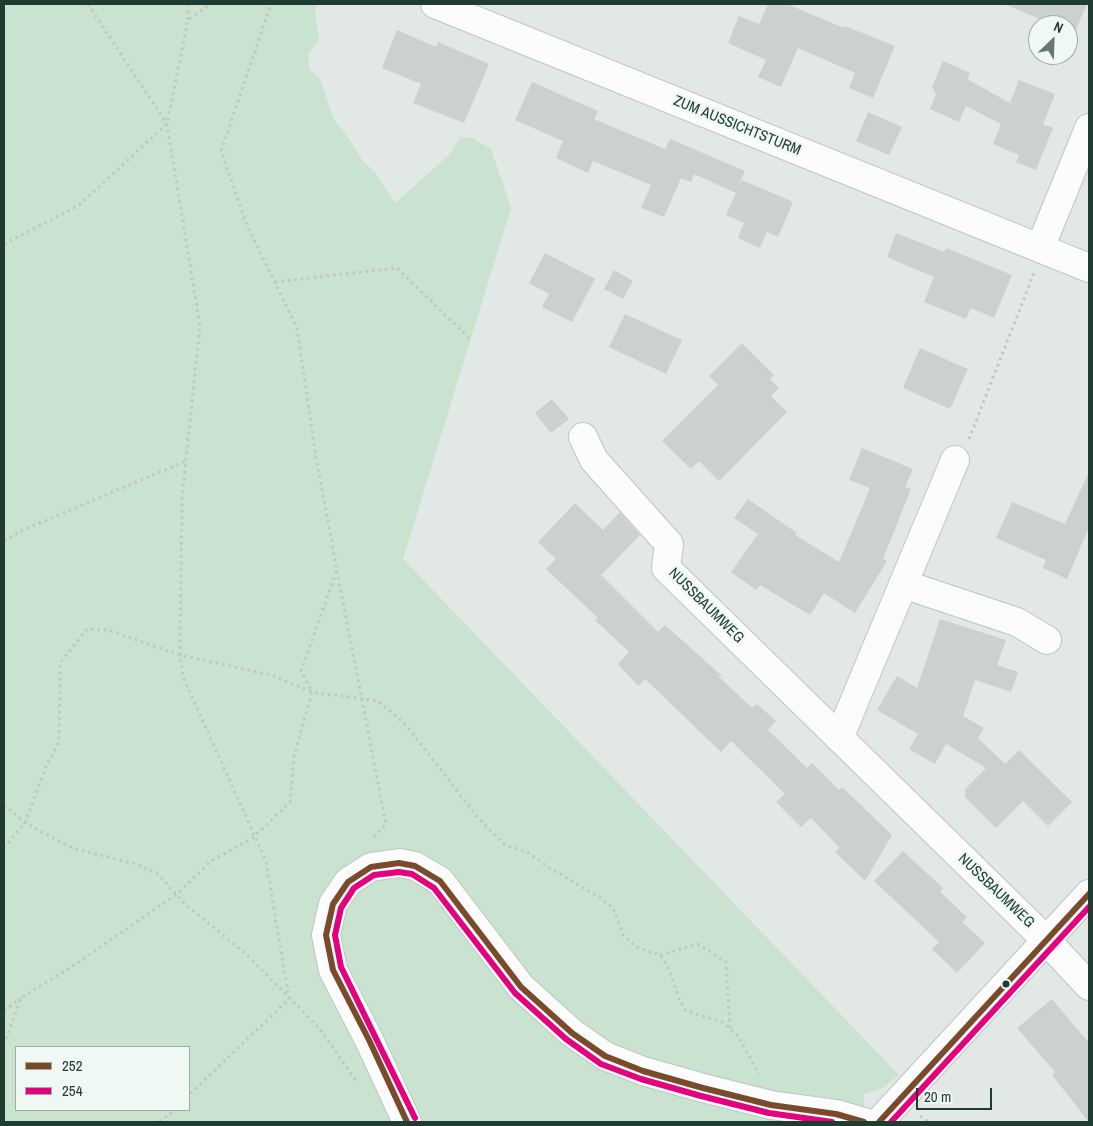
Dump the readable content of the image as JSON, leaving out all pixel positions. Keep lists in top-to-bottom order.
{
  "streets": {
    "street": ["ZUM AUSSICHTSTURM", "NUSSBAUMWEG"]
  },
  "lines": ["transit line 252", "transit line 254"],
  "legend": ["252", "254"],
  "scale_bar": "20 m",
  "north": "top right"
}
